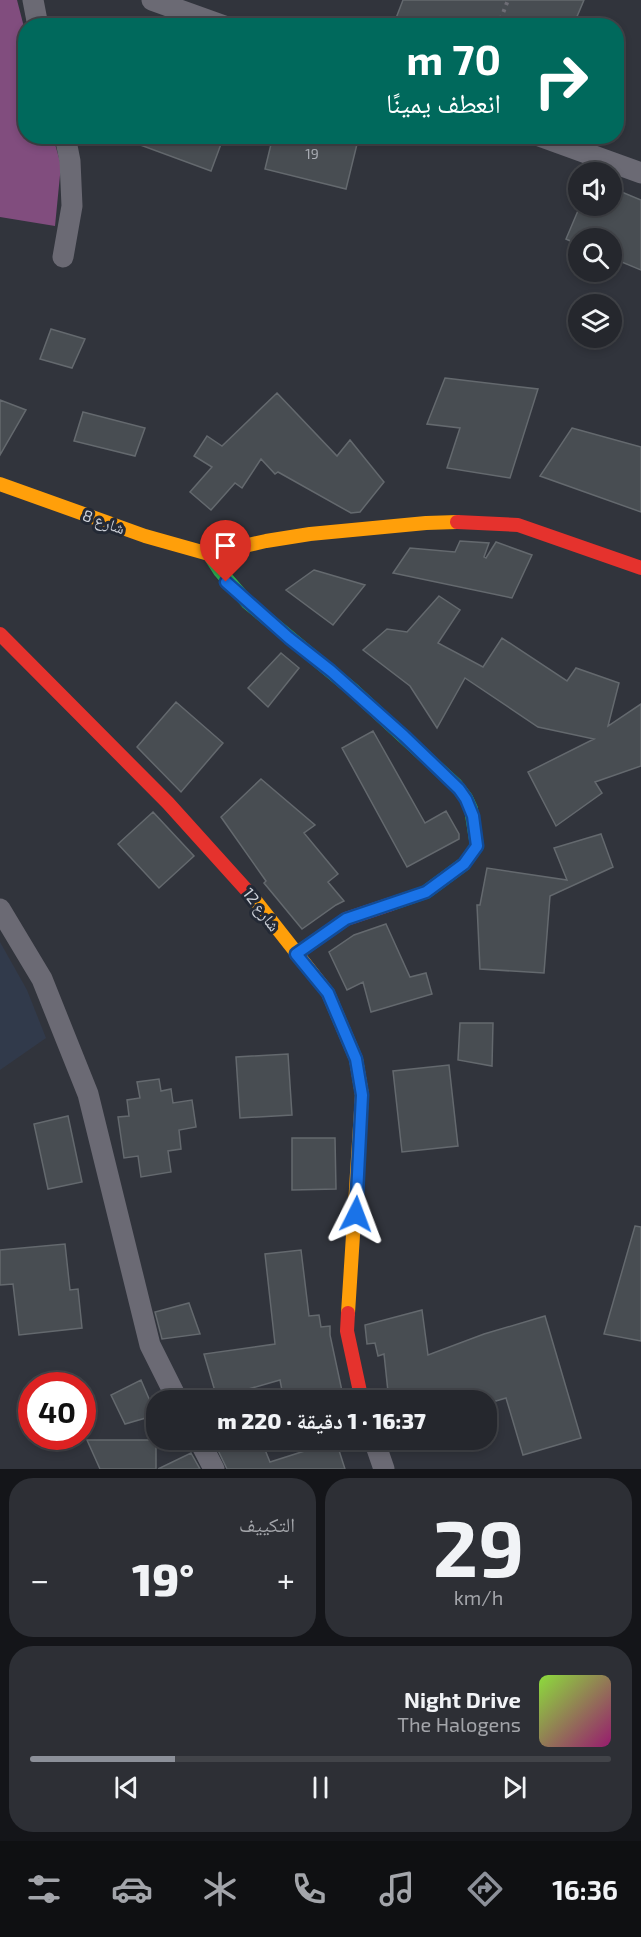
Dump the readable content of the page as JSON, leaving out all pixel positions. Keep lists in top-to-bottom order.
{
  "streets": {
    "street": ["شارع 8", "شارع 12"]
  },
  "house_numbers": ["19"],
  "page": {
    "turn": ["70 m", "انعطف يمينًا"],
    "limit": "40",
    "trip": "16:37 · 1 دقيقة · 220 m",
    "tile": [
      ["29", "km/h"],
      "التكييف"
    ],
    "heat": ["−", "19°", "+"],
    "song": ["Night Drive", "The Halogens"],
    "tabs": "16:36"
  }
}
